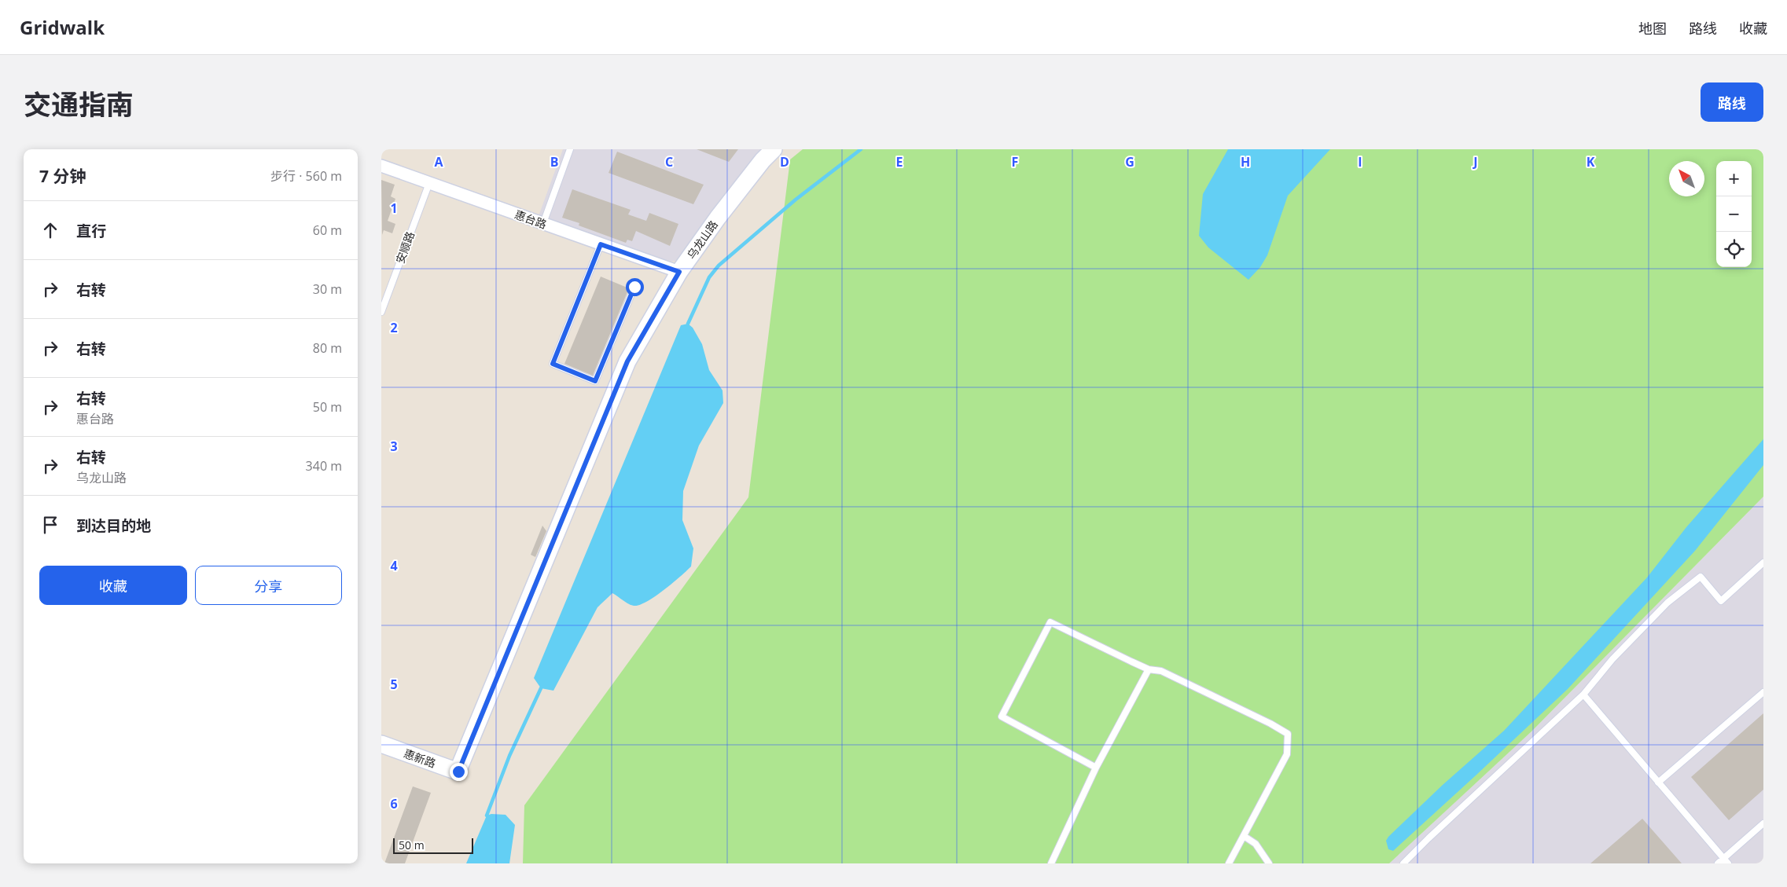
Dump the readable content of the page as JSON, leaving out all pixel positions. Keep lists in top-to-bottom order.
{
  "streets": {
    "street": ["惠台路", "乌龙山路", "惠新路"],
    "lane": ["安顺路"]
  },
  "crossings": [
    ["惠台路", "乌龙山路"],
    ["惠台路", "安顺路"],
    ["乌龙山路", "惠新路"]
  ],
  "scale_bar": "50 m",
  "north": "top left",
  "page": {
    "header": "Gridwalk",
    "nav": ["地图", "路线", "收藏"],
    "title": "交通指南",
    "buttons": [
      "路线",
      ["收藏", "分享"]
    ],
    "heading": ["7 分钟", "步行 · 560 m"],
    "map_buttons": ["+", "−"],
    "list": [
      ["直行", "60 m"],
      ["右转", "30 m"],
      ["右转", "80 m"],
      ["右转", "惠台路", "50 m"],
      ["右转", "乌龙山路", "340 m"],
      "到达目的地"
    ],
    "scale": "50 m"
  },
  "grid": {
    "columns": [
      "A",
      "B",
      "C",
      "D",
      "E",
      "F",
      "G",
      "H",
      "I",
      "J",
      "K"
    ],
    "rows": [
      "1",
      "2",
      "3",
      "4",
      "5",
      "6"
    ]
  }
}
